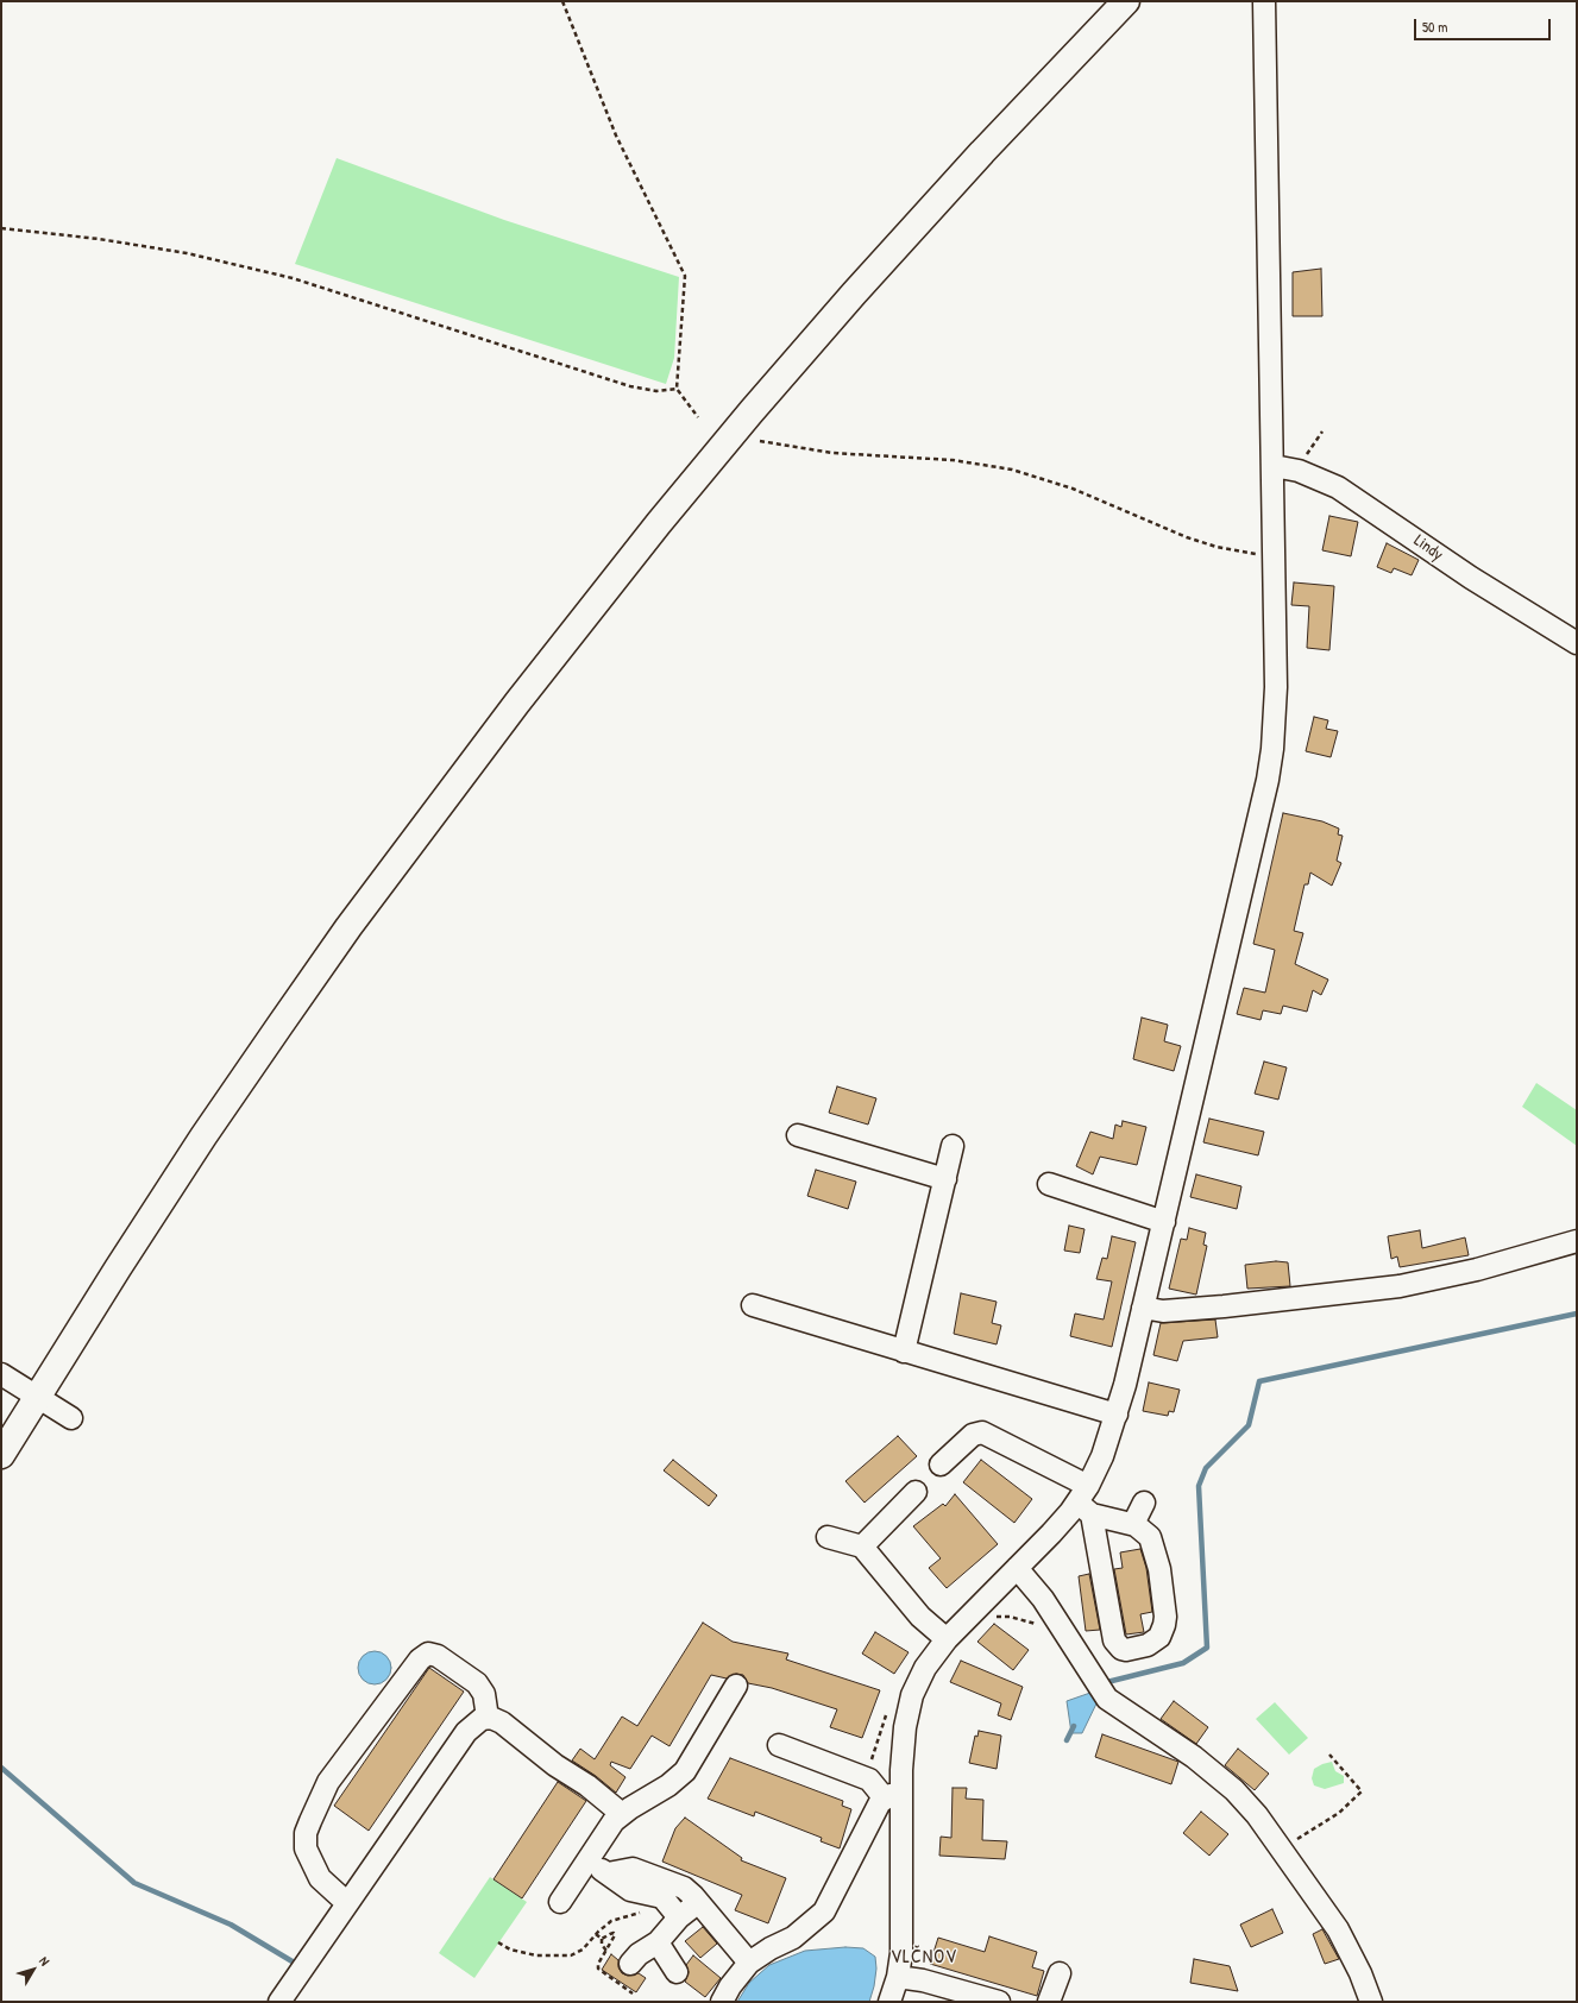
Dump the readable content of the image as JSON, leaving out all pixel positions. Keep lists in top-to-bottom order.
{
  "streets": {
    "street": ["Lindy"]
  },
  "districts": ["VLČNOV"],
  "scale_bar": "50 m",
  "north": "top right"
}
